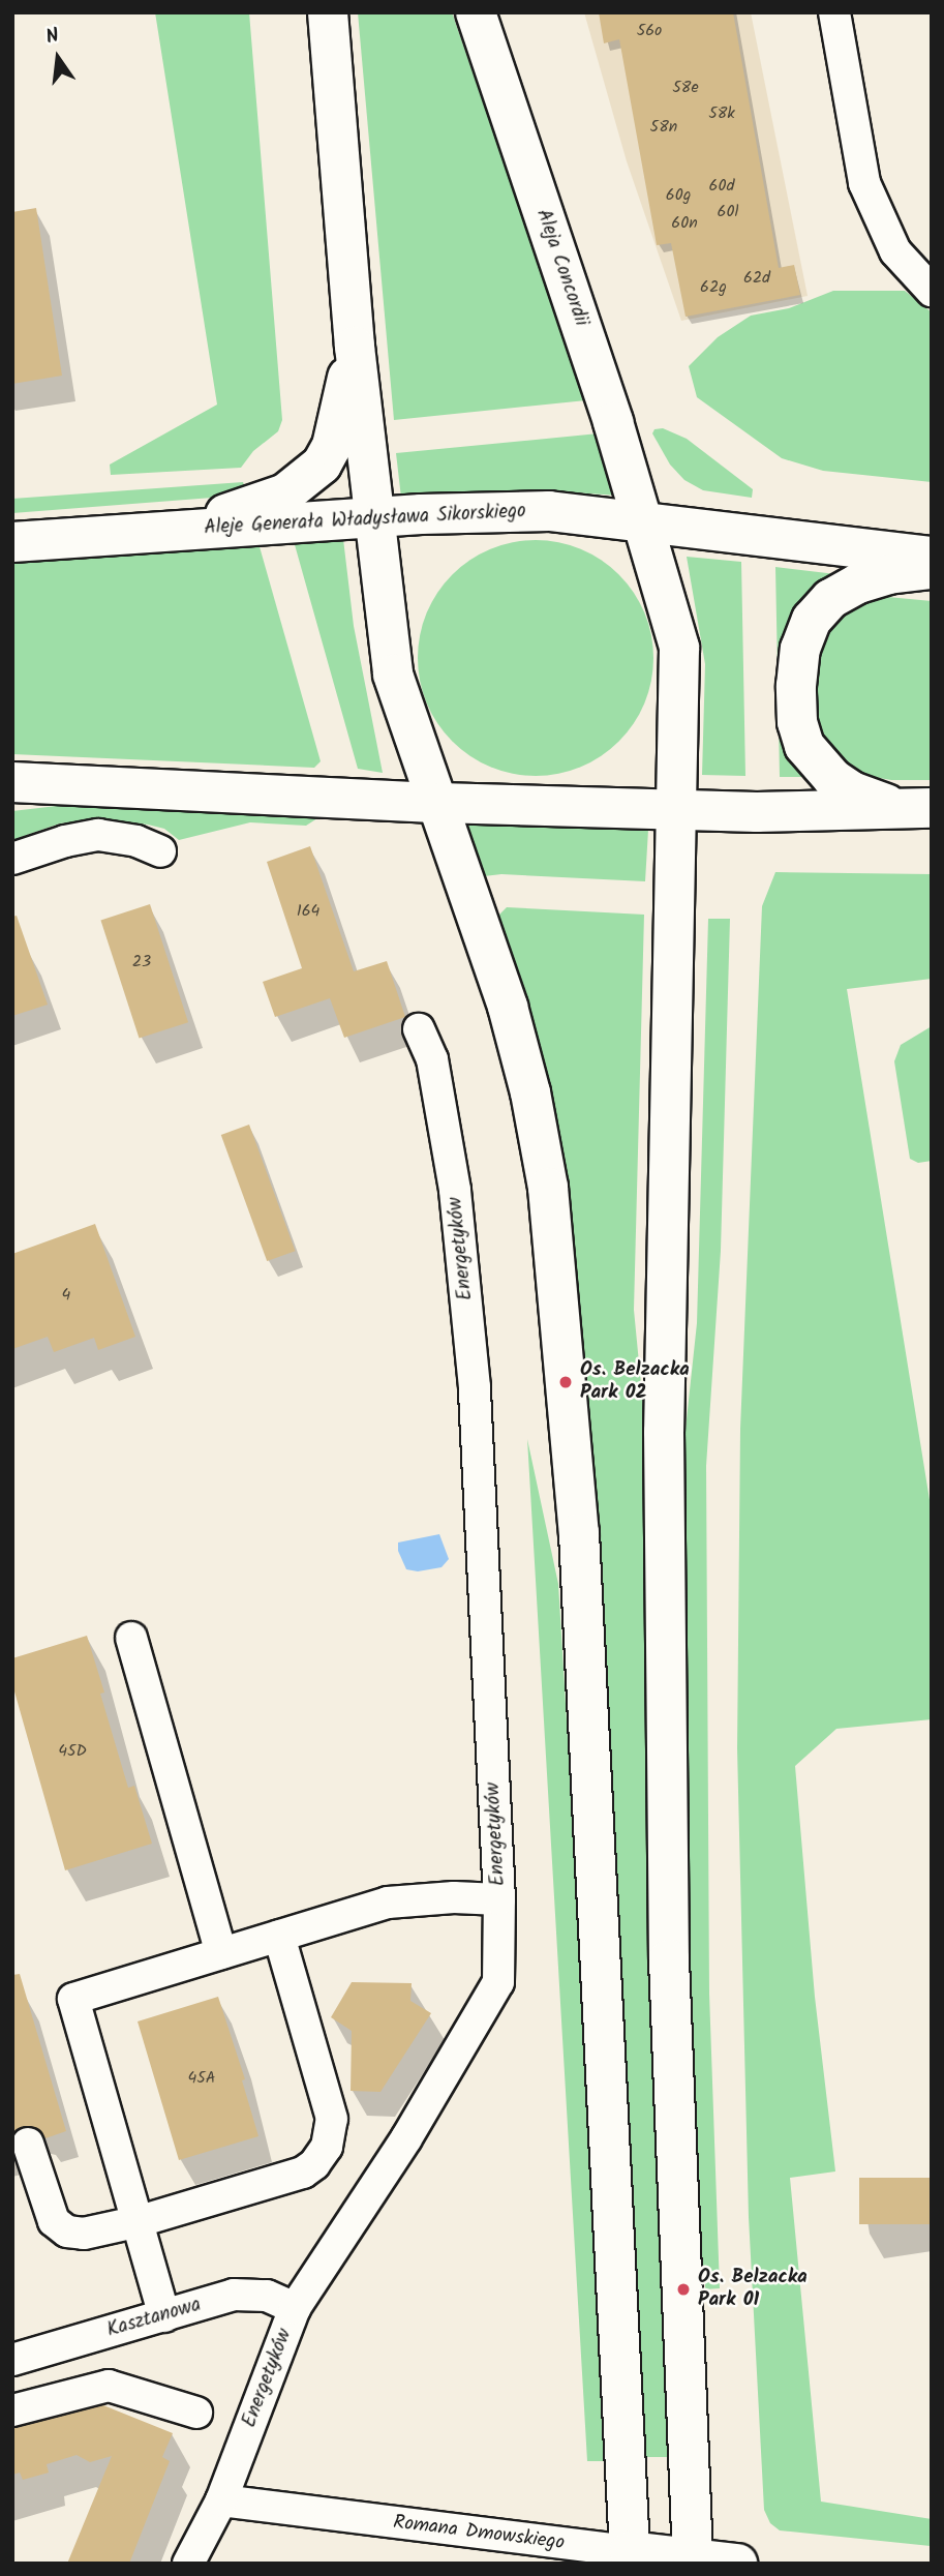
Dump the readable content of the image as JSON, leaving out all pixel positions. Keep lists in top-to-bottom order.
{
  "streets": {
    "street": [
      "Aleja Concordii",
      "Aleje Generała Władysława Sikorskiego",
      "Energetyków",
      "Kasztanowa",
      "Romana Dmowskiego"
    ]
  },
  "crossings": [
    ["Aleja Concordii", "Aleje Generała Władysława Sikorskiego"],
    ["Aleja Concordii", "Romana Dmowskiego"],
    ["Energetyków", "Kasztanowa"],
    ["Energetyków", "Romana Dmowskiego"]
  ],
  "places": ["Os. Belzacka Park 02", "Os. Belzacka Park 01"],
  "house_numbers": [
    "56o",
    "58e",
    "58k",
    "58n",
    "60d",
    "60g",
    "60l",
    "60n",
    "62d",
    "62g",
    "164",
    "23",
    "4",
    "45D",
    "45A"
  ],
  "north": "top"
}
